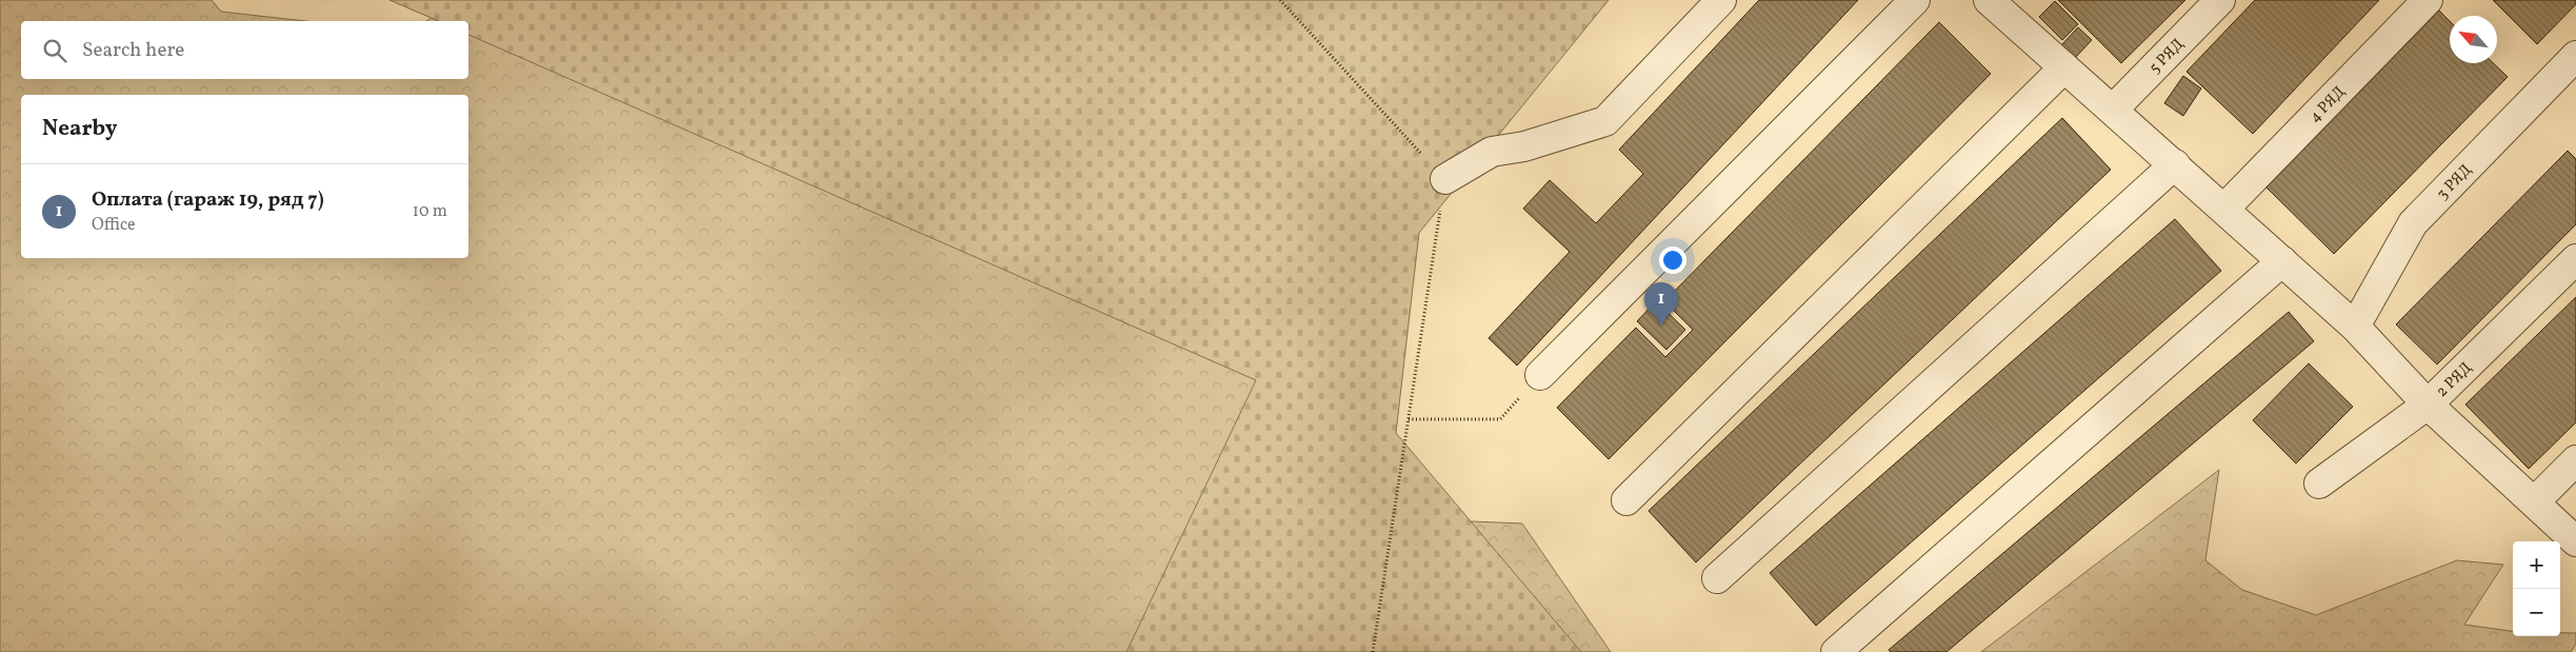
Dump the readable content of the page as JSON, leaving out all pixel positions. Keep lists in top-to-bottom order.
{
  "streets": {
    "street": [
      "5 РЯД",
      "4 РЯД",
      "3 РЯД",
      "2 РЯД"
    ]
  },
  "north": "top left",
  "page": {
    "search": "Search here",
    "heading": "Nearby",
    "list": [
      {
        "mark": "1",
        "name": "Оплата (гараж 19, ряд 7)",
        "note": "Office",
        "value": "10 m"
      }
    ],
    "pins": "1",
    "map_buttons": ["+", "−"]
  }
}
